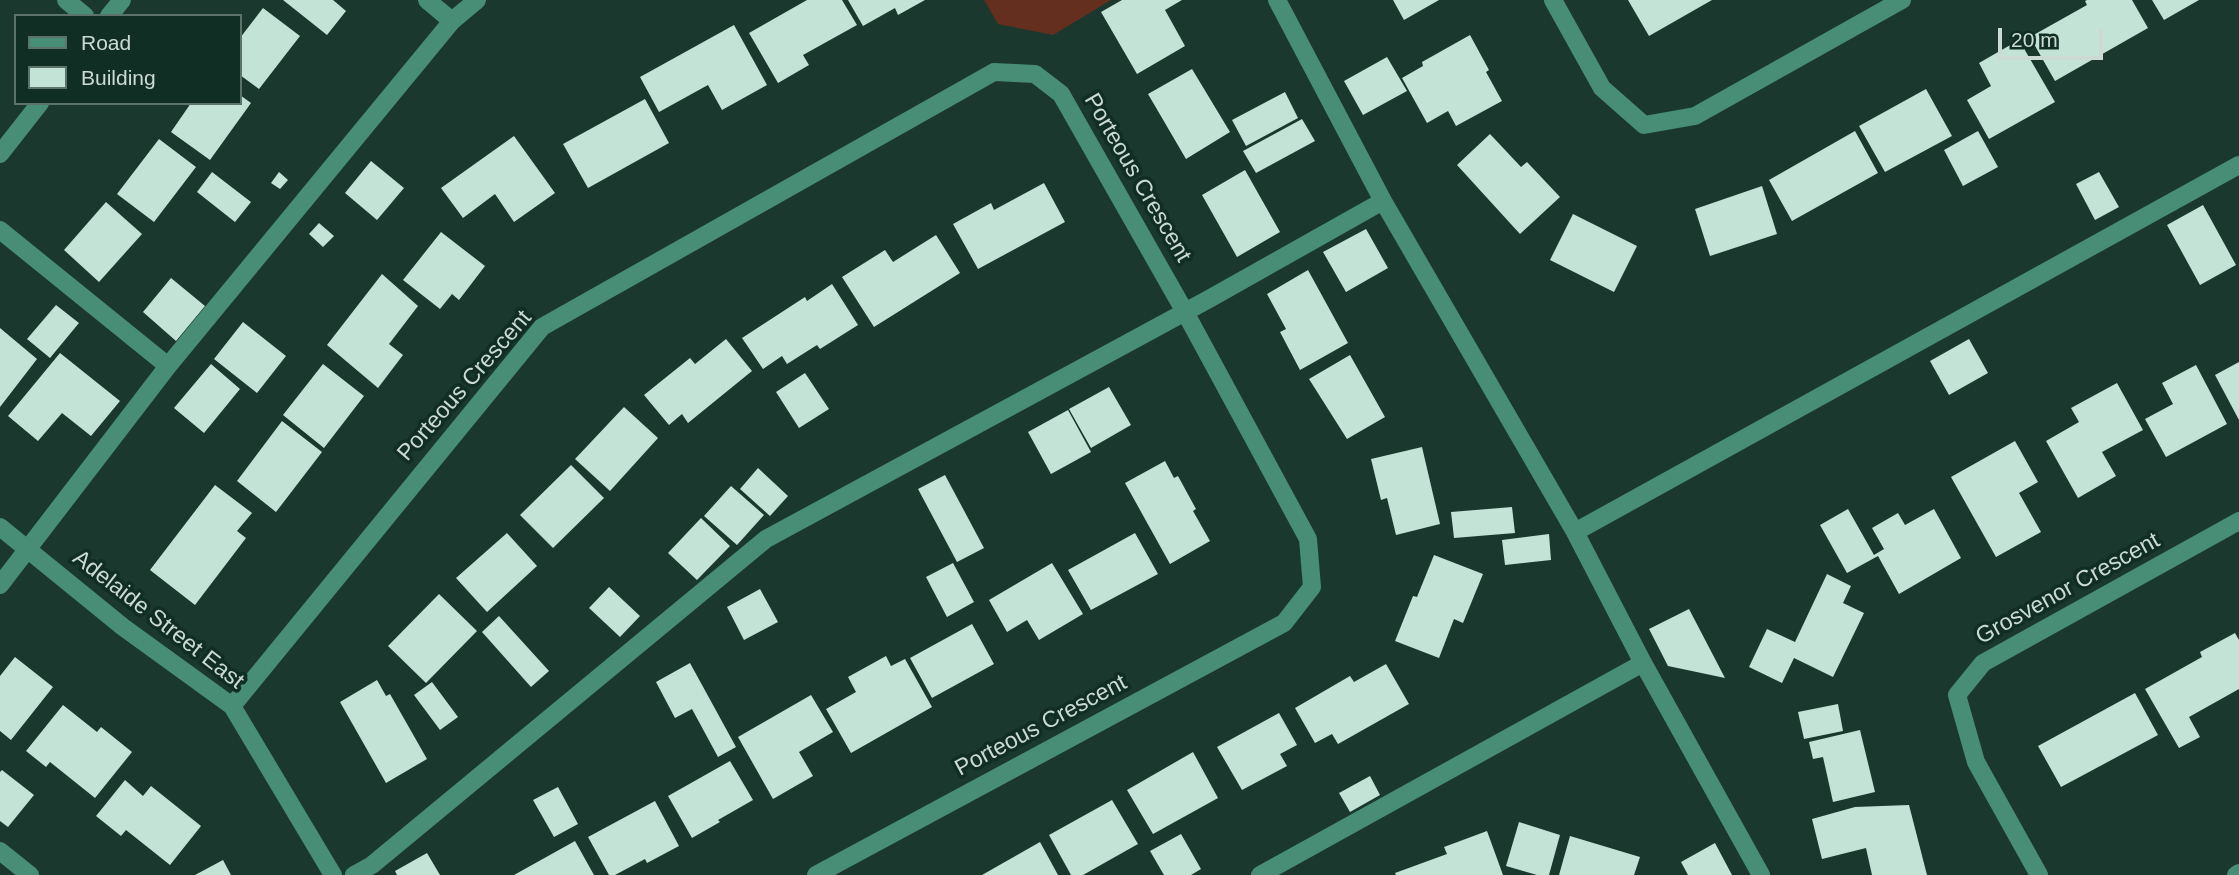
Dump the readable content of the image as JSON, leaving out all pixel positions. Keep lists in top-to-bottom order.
{
  "streets": {
    "street": ["Porteous Crescent", "Grosvenor Crescent", "Adelaide Street East"]
  },
  "crossings": [
    ["Porteous Crescent", "Adelaide Street East"]
  ],
  "legend": ["Road", "Building"],
  "scale_bar": "20 m"
}
